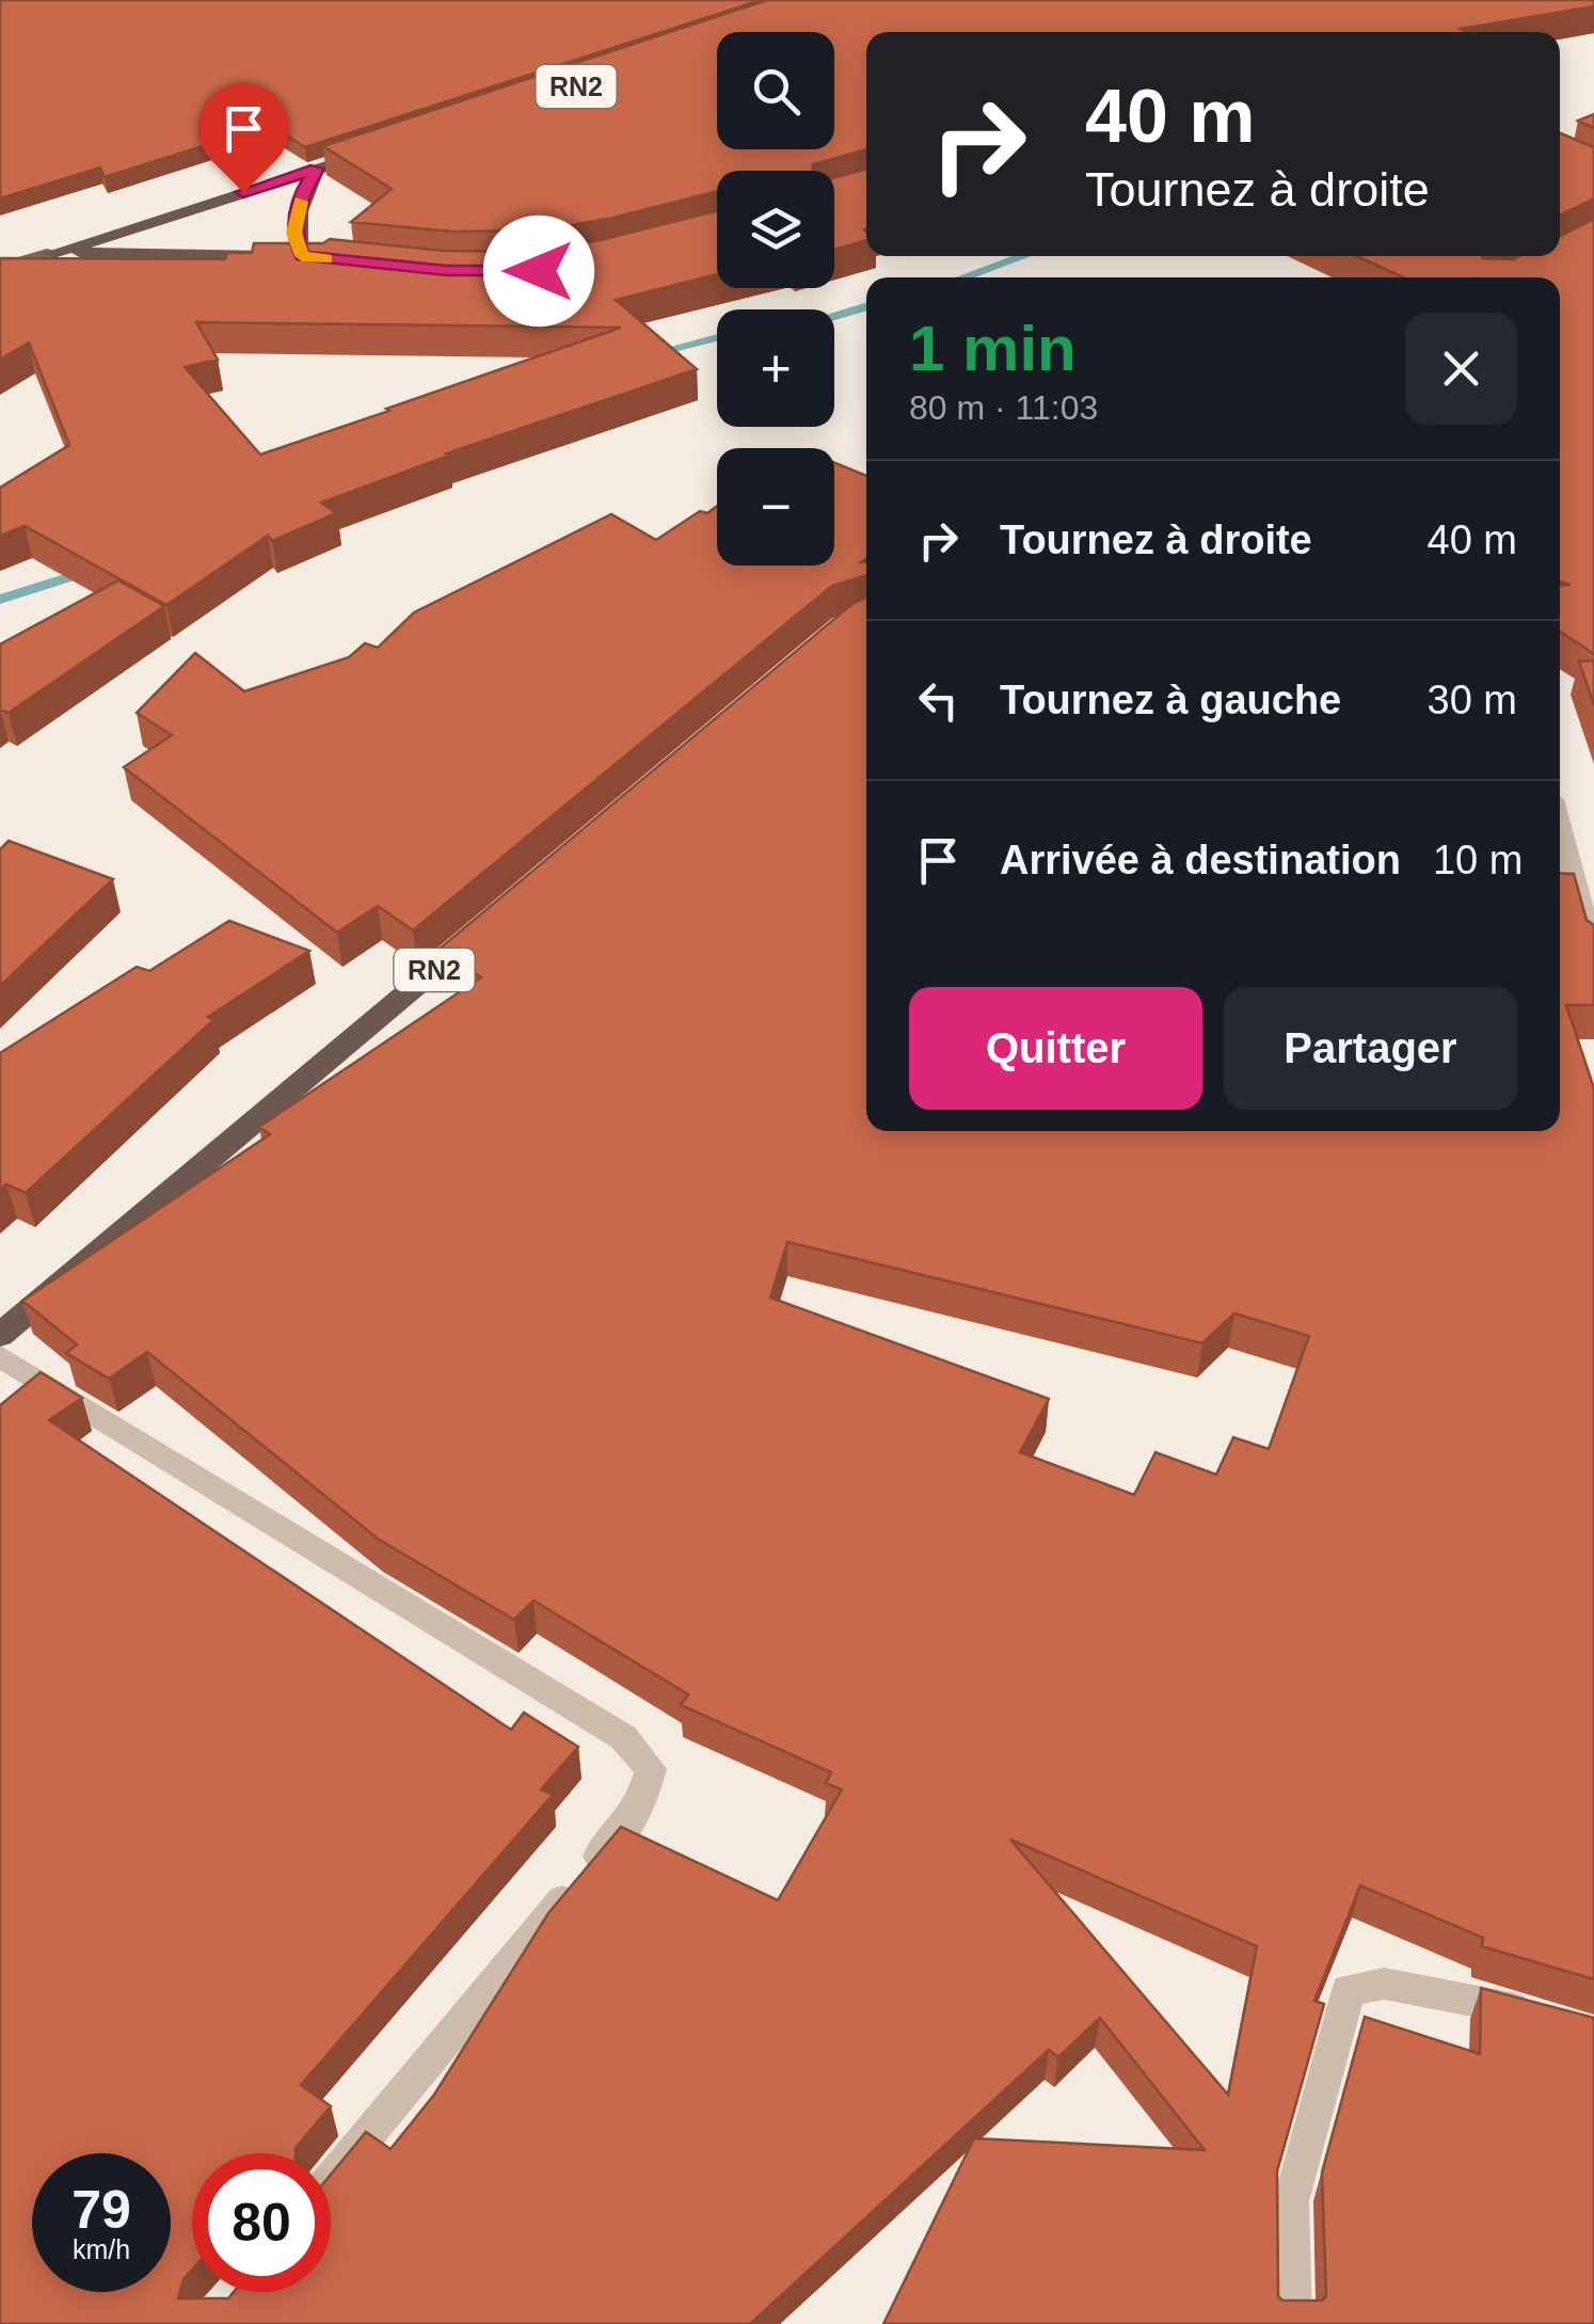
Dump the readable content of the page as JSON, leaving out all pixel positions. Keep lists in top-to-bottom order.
{
  "streets": {
    "highway": ["RN2"]
  },
  "page": {
    "map_buttons": ["+", "−"],
    "turn": ["40 m", "Tournez à droite"],
    "heading": ["1 min", "80 m · 11:03"],
    "list": [
      {
        "name": "Tournez à droite",
        "value": "40 m"
      },
      {
        "name": "Tournez à gauche",
        "value": "30 m"
      },
      {
        "name": "Arrivée à destination",
        "value": "10 m"
      }
    ],
    "buttons": ["Quitter", "Partager"],
    "speed": "79 km/h",
    "limit": "80"
  }
}
